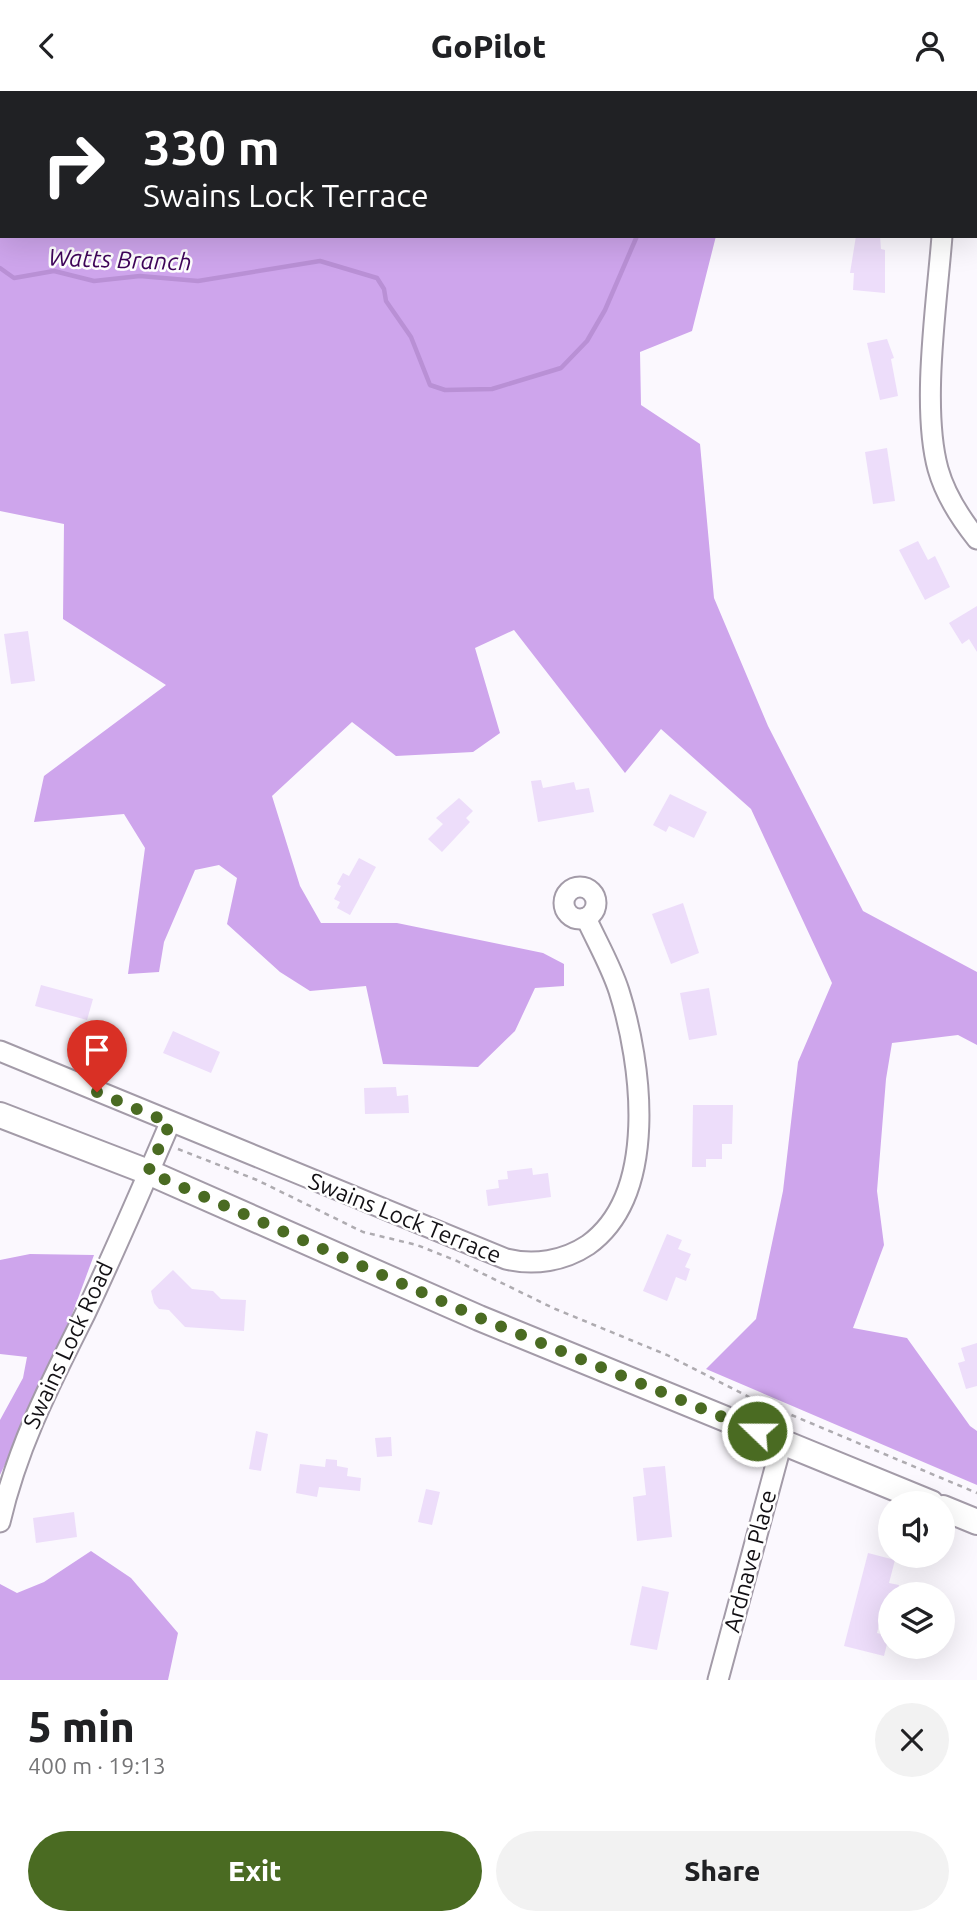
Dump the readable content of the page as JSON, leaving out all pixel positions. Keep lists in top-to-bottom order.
{
  "streets": {
    "street": ["Swains Lock Terrace", "Swains Lock Road", "Ardnave Place"]
  },
  "water": ["Watts Branch"],
  "page": {
    "header": "GoPilot",
    "turn": ["330 m", "Swains Lock Terrace"],
    "heading": ["5 min", "400 m · 19:13"],
    "buttons": ["Exit", "Share"]
  }
}
